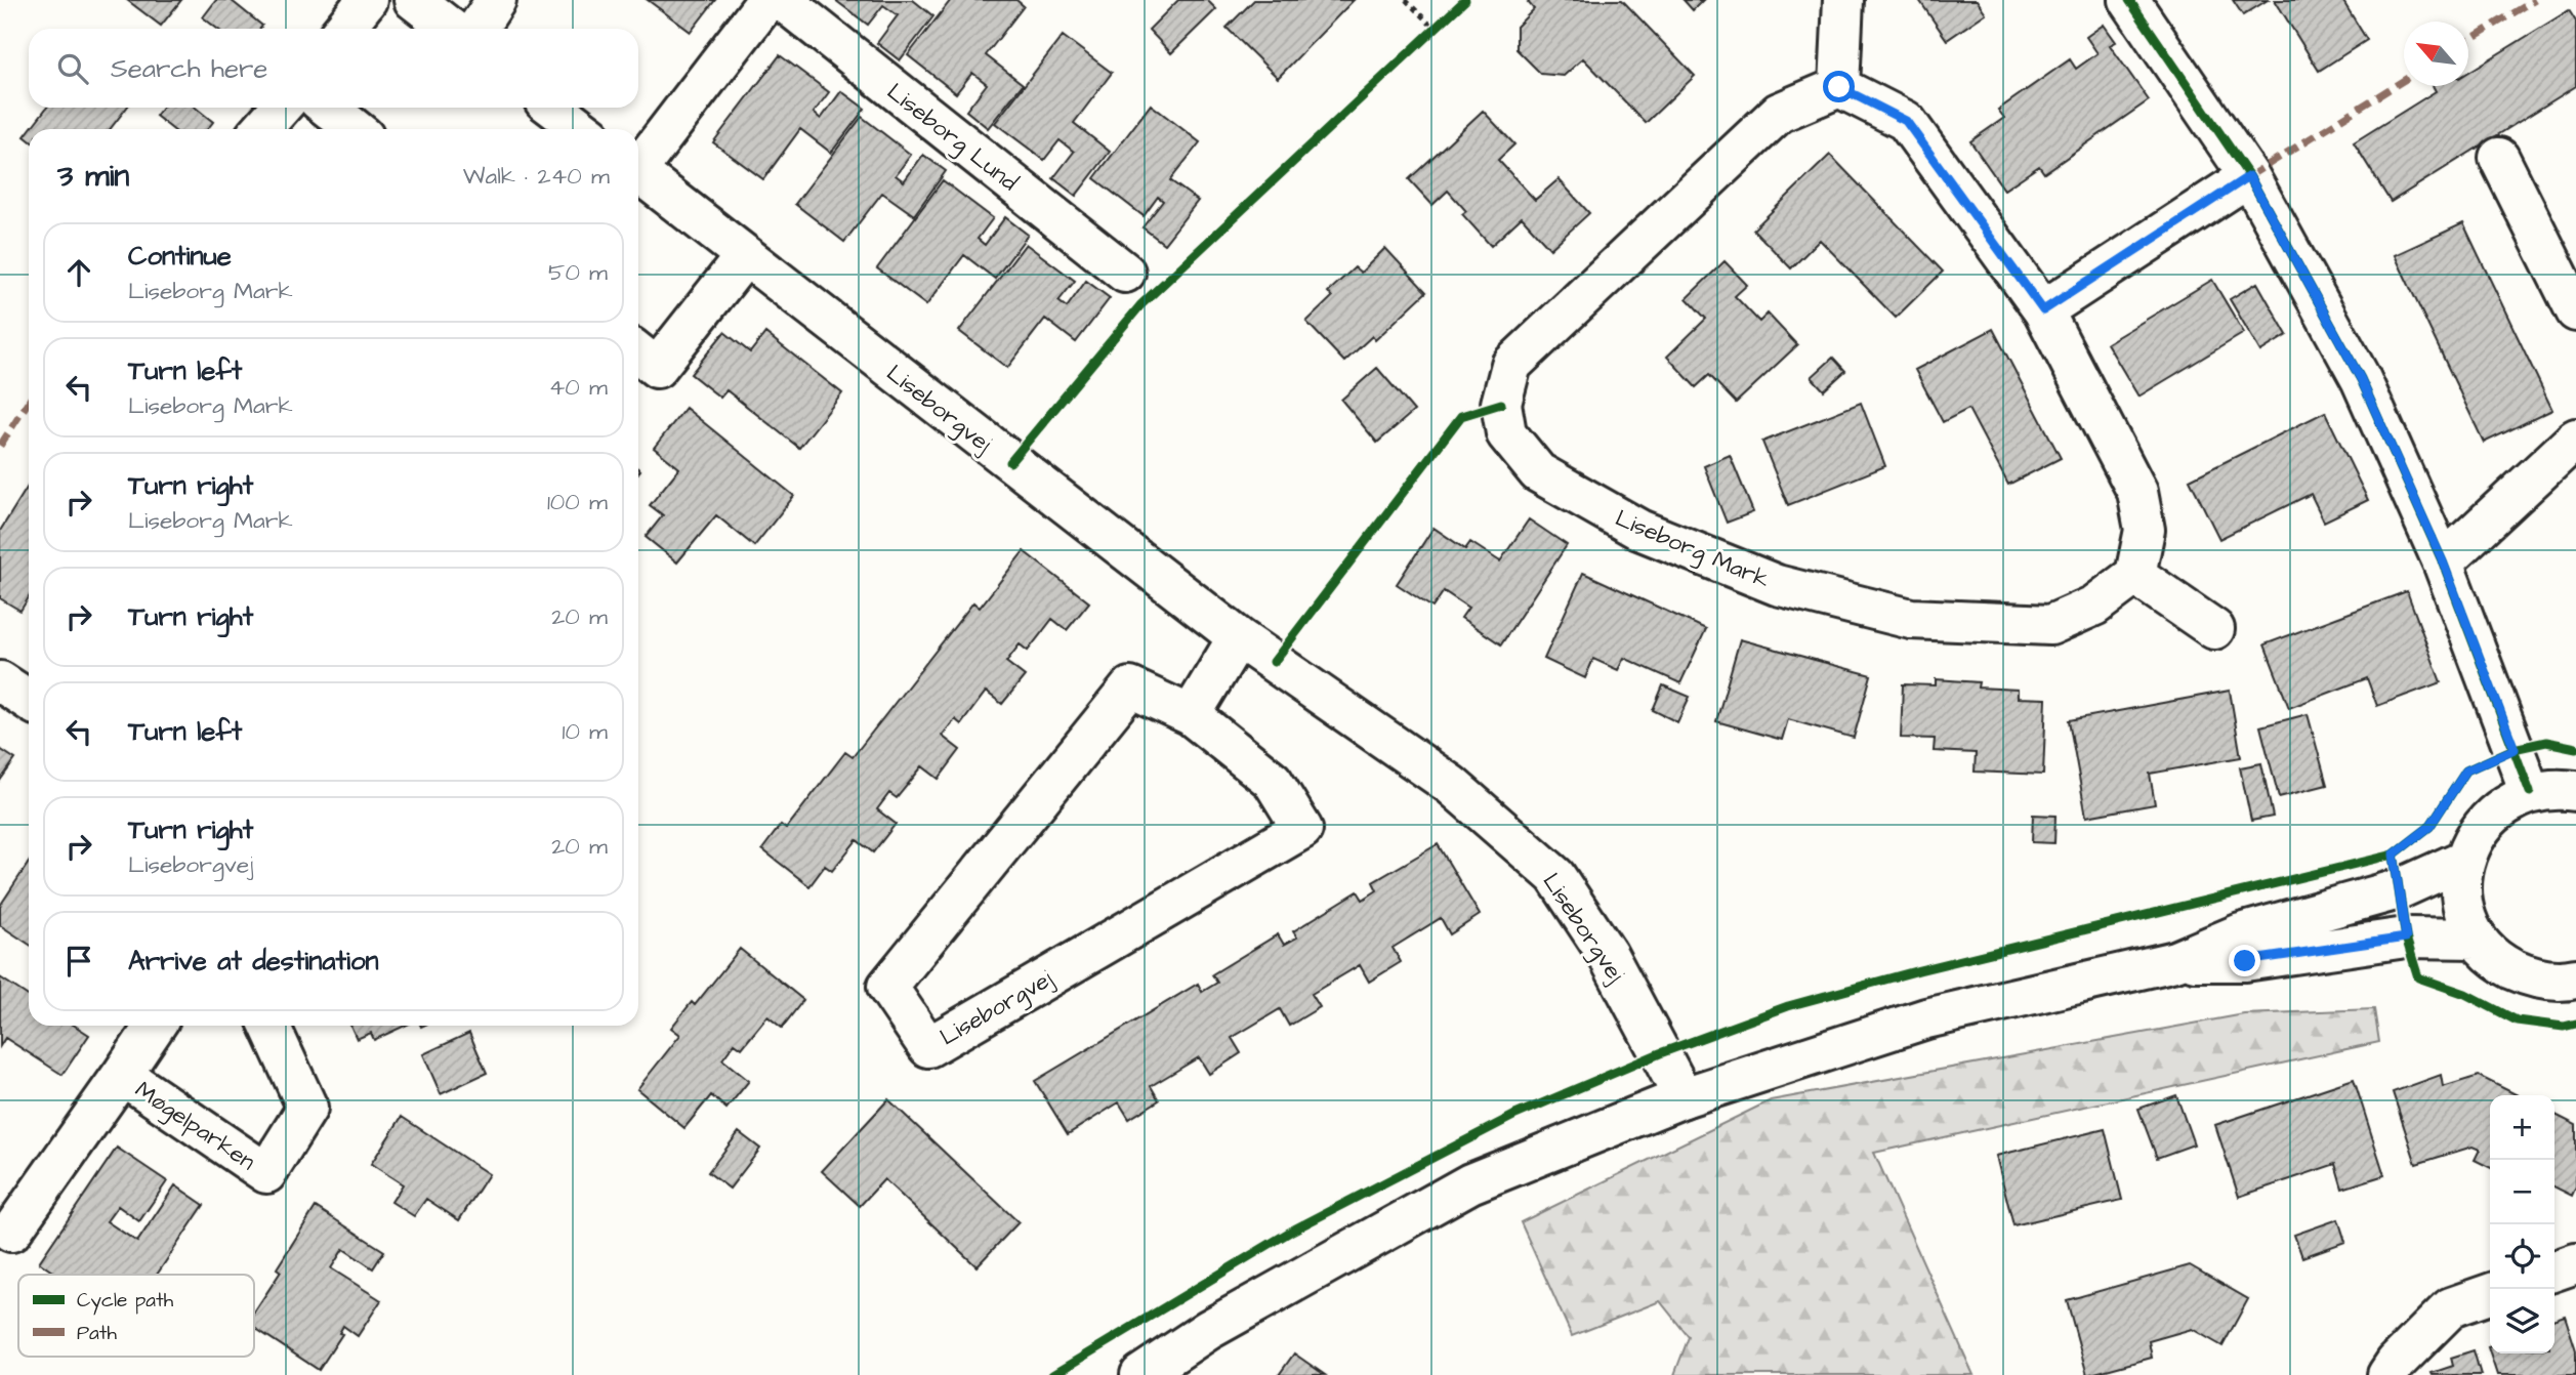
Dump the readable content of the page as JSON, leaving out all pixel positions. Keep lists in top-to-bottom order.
{
  "streets": {
    "street": [
      "Liseborg Lund",
      "Liseborgvej",
      "Liseborg Mark",
      "Møgelparken"
    ]
  },
  "legend": ["Cycle path", "Path"],
  "north": "top left",
  "page": {
    "search": "Search here",
    "heading": ["3 min", "Walk · 240 m"],
    "list": [
      ["Continue", "Liseborg Mark", "50 m"],
      ["Turn left", "Liseborg Mark", "40 m"],
      ["Turn right", "Liseborg Mark", "100 m"],
      ["Turn right", "20 m"],
      ["Turn left", "10 m"],
      ["Turn right", "Liseborgvej", "20 m"],
      "Arrive at destination"
    ],
    "map_buttons": ["+", "−"]
  }
}
